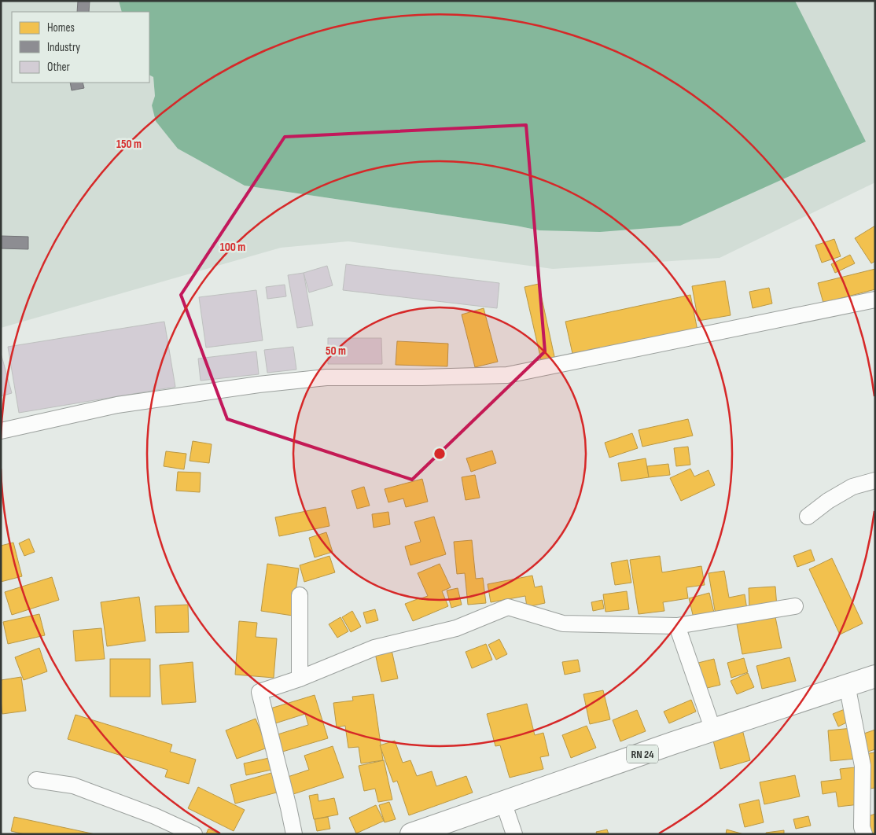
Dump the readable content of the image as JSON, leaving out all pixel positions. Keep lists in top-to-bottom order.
{
  "streets": {
    "main road": ["RN 24"]
  },
  "legend": ["Homes", "Industry", "Other"],
  "rings": ["150 m", "100 m", "50 m"]
}
